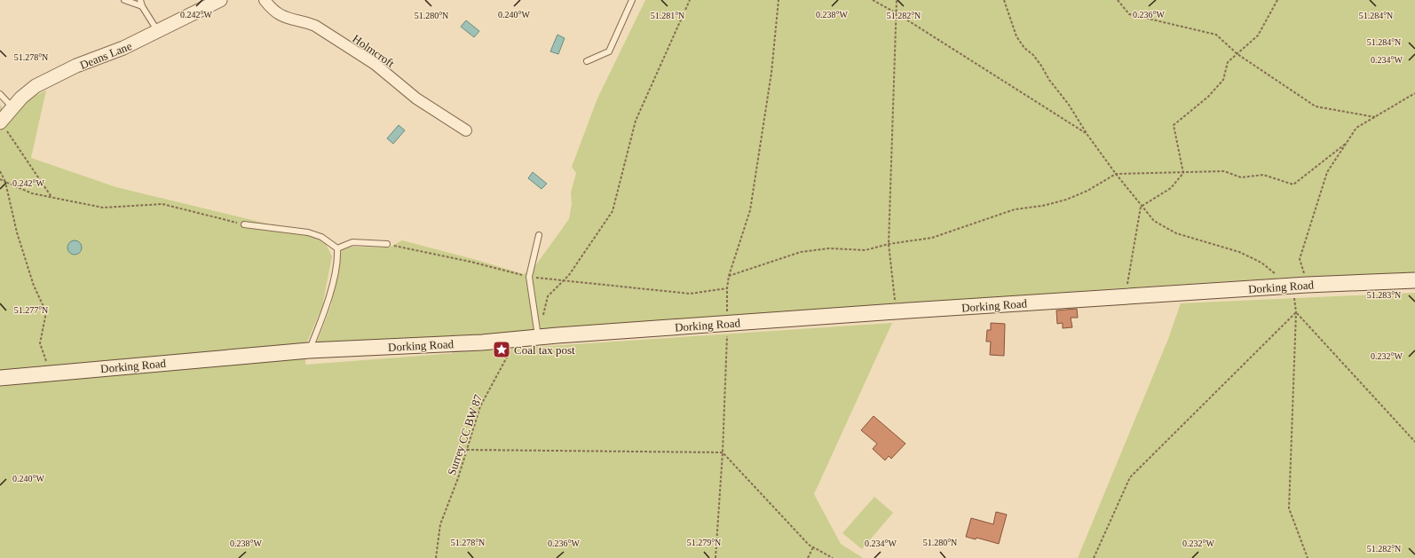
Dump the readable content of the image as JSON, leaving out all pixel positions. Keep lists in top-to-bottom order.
{
  "streets": {
    "main road": ["Dorking Road"],
    "street": ["Holmcroft", "Deans Lane"],
    "path": ["Surrey CC BW 87"]
  },
  "places": {
    "place": ["Coal tax post"]
  },
  "coordinates": [
    "0.242°W",
    "0.240°W",
    "0.238°W",
    "0.236°W",
    "51.284°N",
    "51.280°N",
    "51.281°N",
    "51.282°N",
    "51.278°N",
    "0.234°W",
    "51.283°N",
    "51.277°N",
    "0.232°W",
    "51.279°N"
  ]
}
